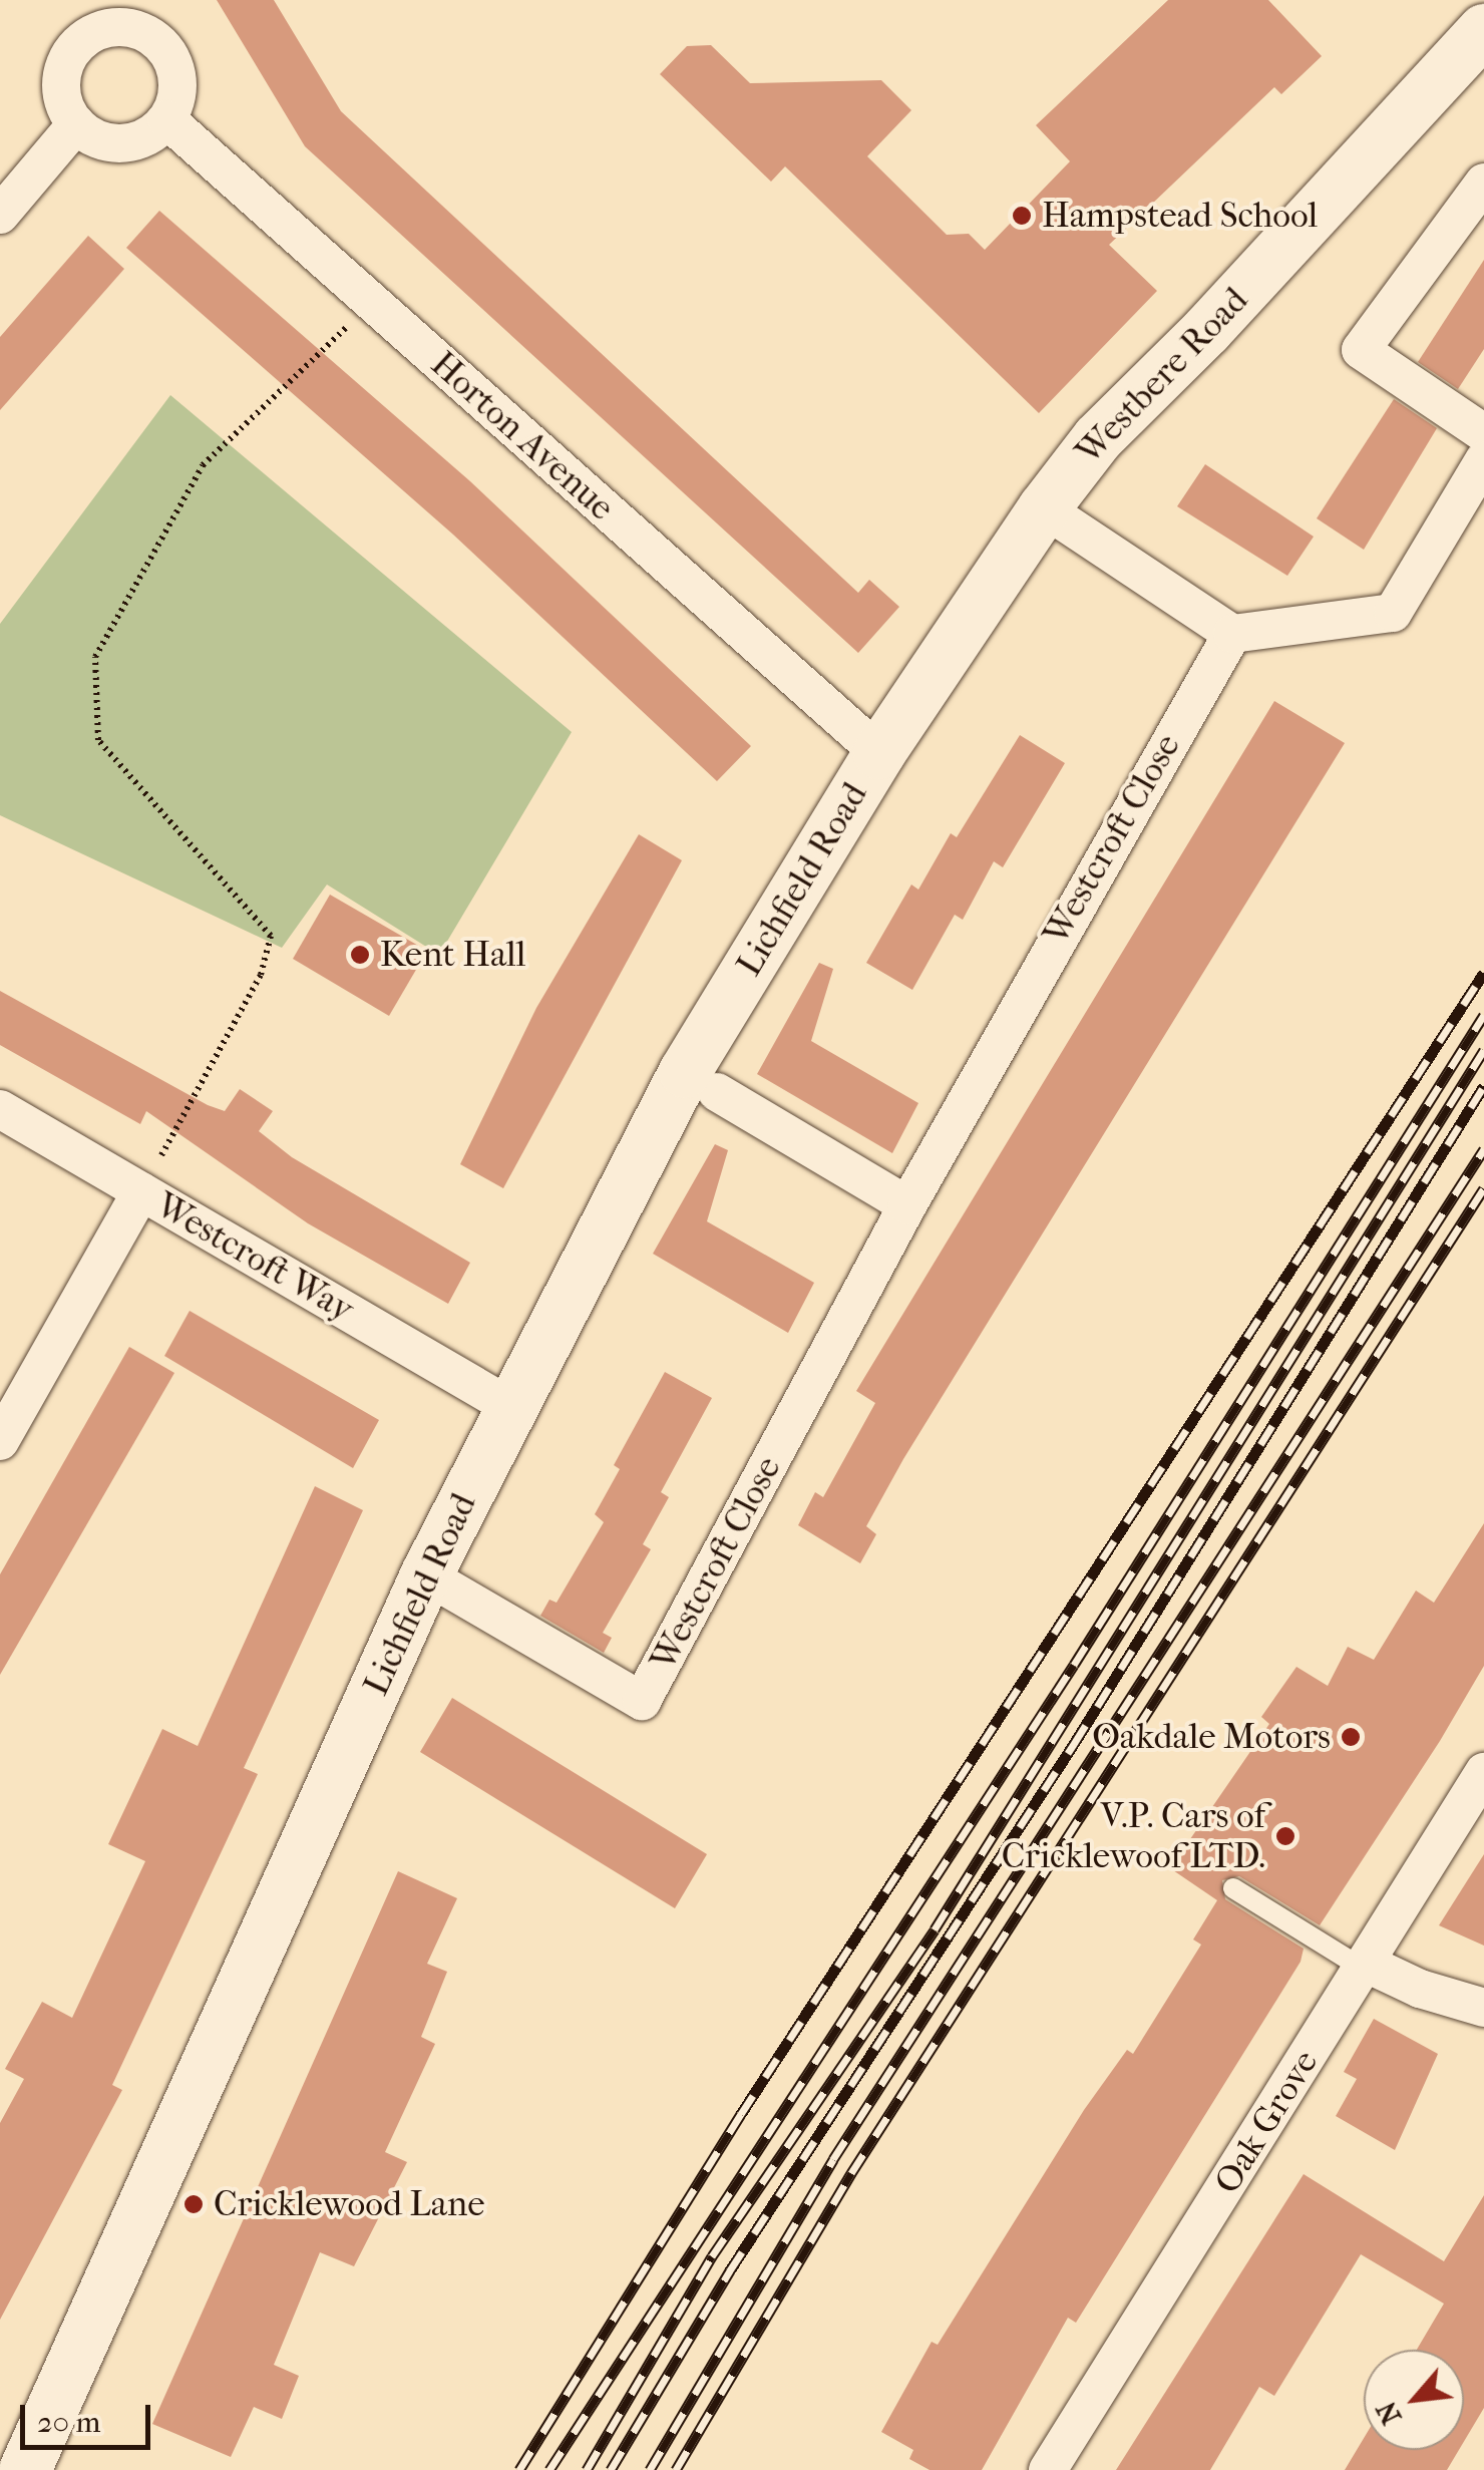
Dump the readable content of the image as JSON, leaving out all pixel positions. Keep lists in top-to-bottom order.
{
  "streets": {
    "street": [
      "Westbere Road",
      "Horton Avenue",
      "Westcroft Close",
      "Lichfield Road",
      "Westcroft Way",
      "Oak Grove"
    ]
  },
  "crossings": [
    ["Westbere Road", "Horton Avenue"],
    ["Westbere Road", "Lichfield Road"],
    ["Horton Avenue", "Lichfield Road"],
    ["Westcroft Close", "Lichfield Road"],
    ["Lichfield Road", "Westcroft Way"]
  ],
  "places": [
    "Hampstead School",
    "Kent Hall",
    "Oakdale Motors",
    "V.P. Cars of Cricklewoof LTD.",
    "Cricklewood Lane"
  ],
  "scale_bar": "20 m",
  "north": "bottom left"
}
